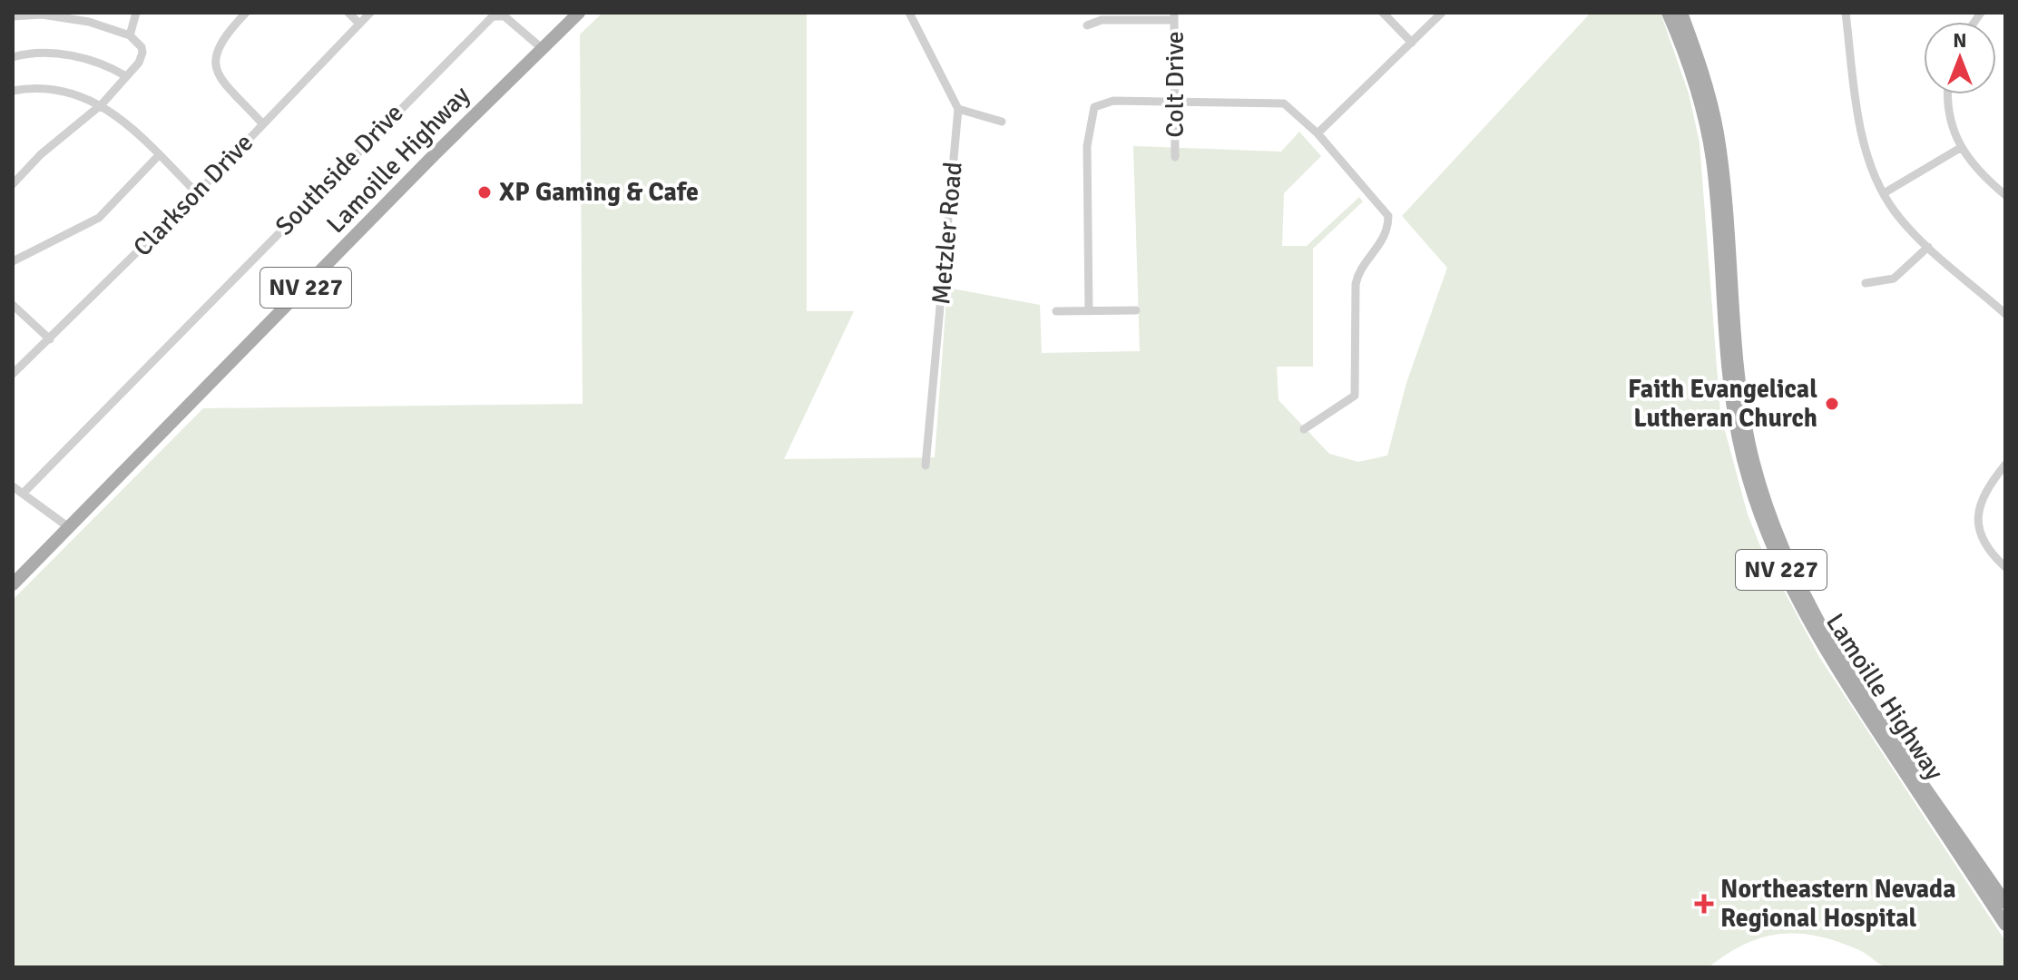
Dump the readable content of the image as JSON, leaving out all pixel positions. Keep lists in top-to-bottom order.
{
  "streets": {
    "main road": ["Lamoille Highway", "NV 227"],
    "street": [
      "Colt Drive",
      "Southside Drive",
      "Clarkson Drive",
      "Metzler Road"
    ]
  },
  "crossings": [
    ["Lamoille Highway", "Southside Drive"],
    ["Lamoille Highway", "NV 227"]
  ],
  "places": {
    "other": ["XP Gaming & Cafe", "Faith Evangelical Lutheran Church"],
    "health": ["Northeastern Nevada Regional Hospital"]
  },
  "north": "top"
}
